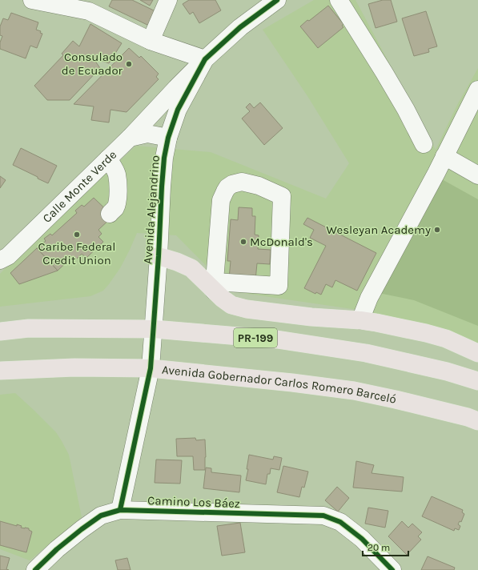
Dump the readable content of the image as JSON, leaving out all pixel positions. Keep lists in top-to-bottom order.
{
  "streets": {
    "main road": ["PR-199", "Avenida Gobernador Carlos Romero Barceló"],
    "street": ["Calle Monte Verde", "Avenida Alejandrino", "Camino Los Báez"]
  },
  "crossings": [
    ["Calle Monte Verde", "Avenida Alejandrino"],
    ["Avenida Alejandrino", "PR-199"],
    ["Avenida Alejandrino", "Avenida Gobernador Carlos Romero Barceló"]
  ],
  "places": [
    "Consulado de Ecuador",
    "Wesleyan Academy",
    "Caribe Federal Credit Union",
    "McDonald's"
  ],
  "scale_bar": "20 m"
}
